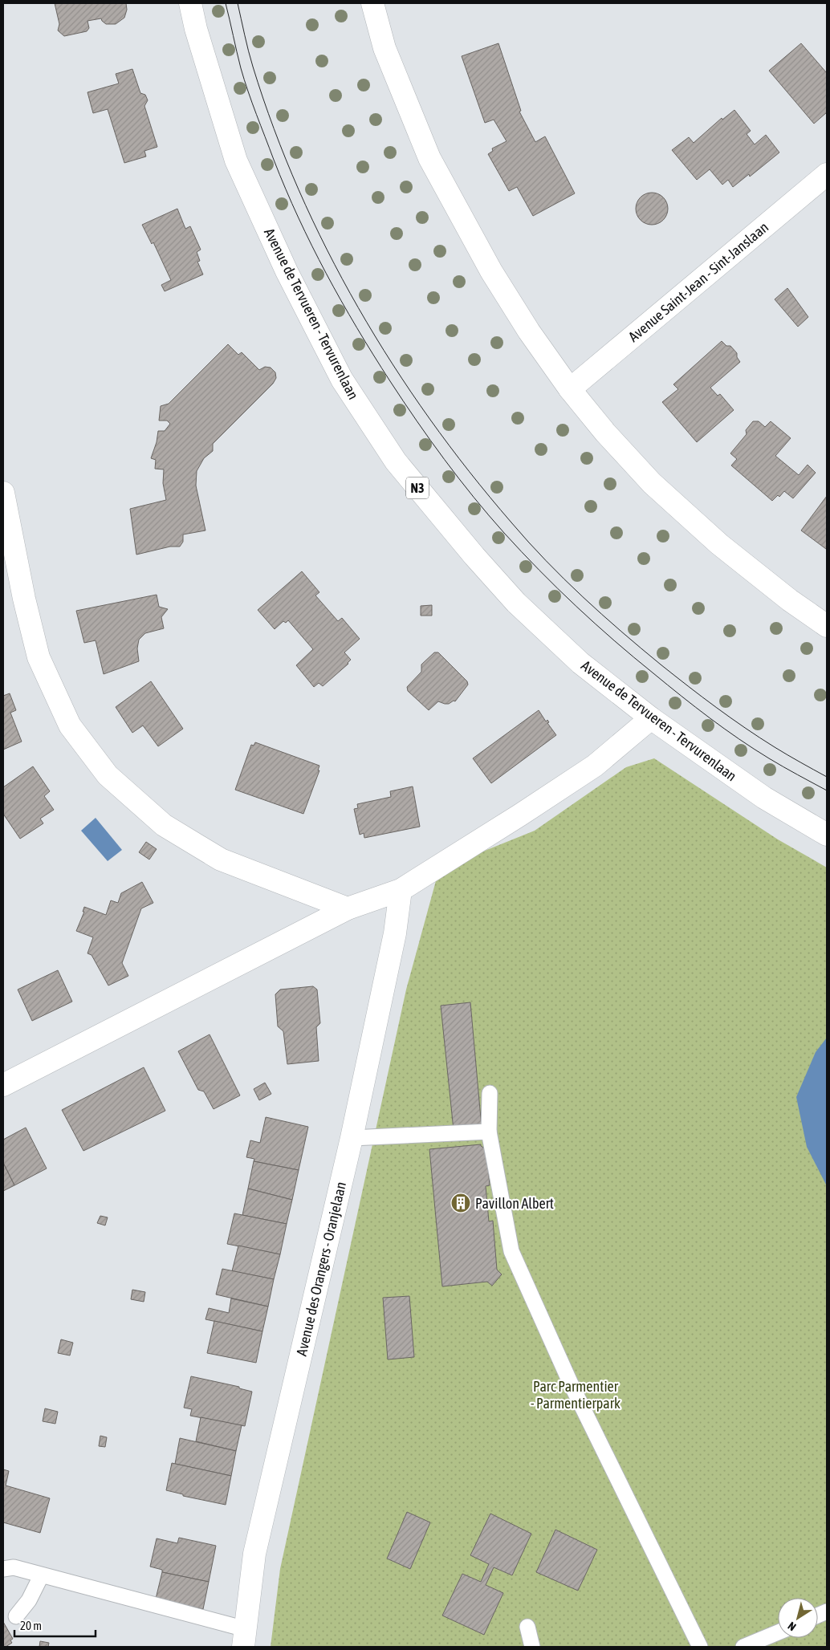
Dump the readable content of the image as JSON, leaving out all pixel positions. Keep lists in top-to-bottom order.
{
  "streets": {
    "street": [
      "Avenue Saint-Jean - Sint-Janslaan",
      "Avenue de Tervueren - Tervurenlaan",
      "N3",
      "Avenue des Orangers - Oranjelaan"
    ]
  },
  "parks": ["Parc Parmentier - Parmentierpark"],
  "places": {
    "building": ["Pavillon Albert"]
  },
  "scale_bar": "20 m",
  "north": "bottom left"
}
